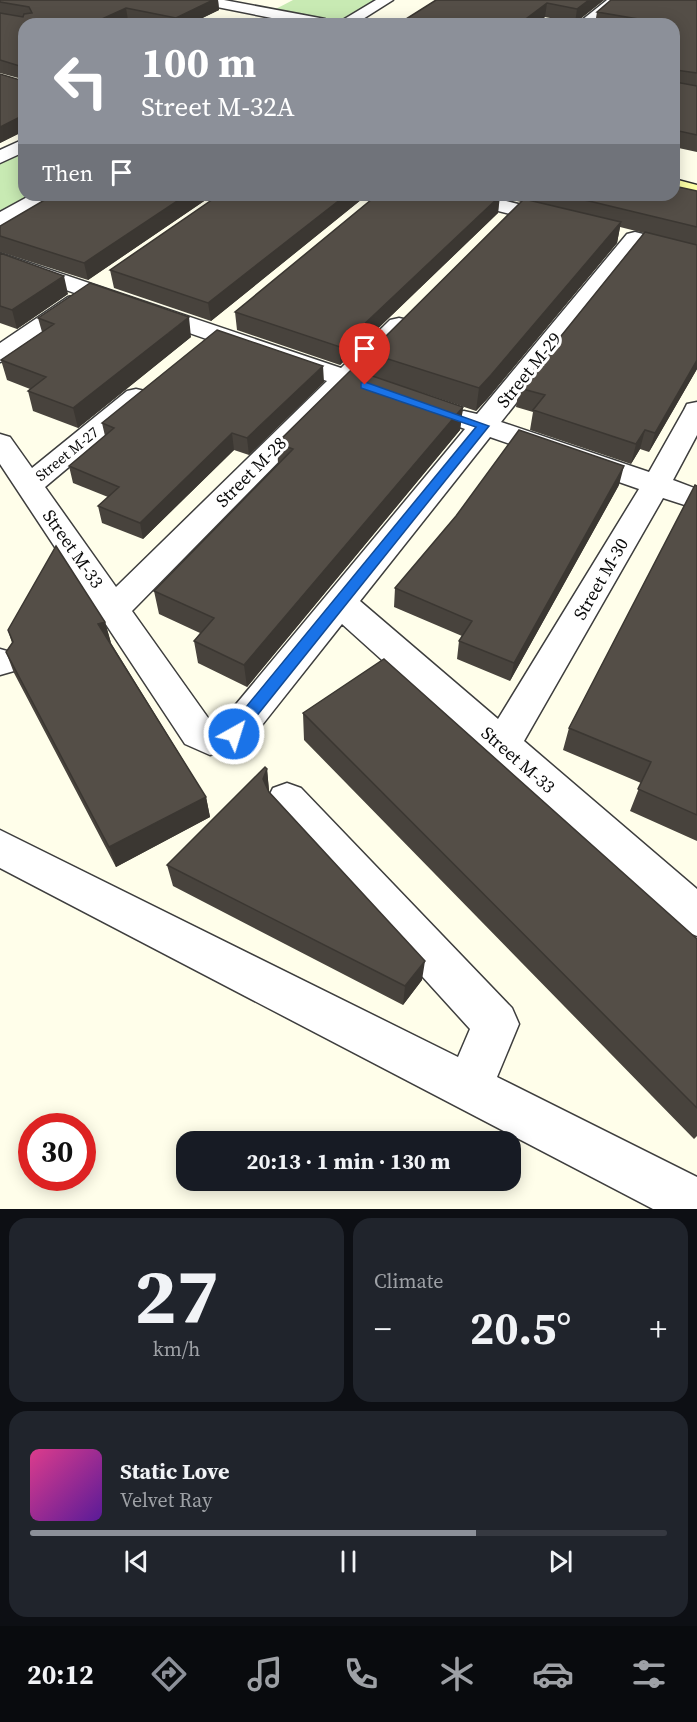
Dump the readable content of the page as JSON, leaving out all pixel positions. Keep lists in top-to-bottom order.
{
  "streets": {
    "street": [
      "Street M-29",
      "Street M-27",
      "Street M-28",
      "Street M-33",
      "Street M-30"
    ]
  },
  "crossings": [
    ["Street M-29", "Street M-33"],
    ["Street M-27", "Street M-33"],
    ["Street M-28", "Street M-33"],
    ["Street M-33", "Street M-30"]
  ],
  "page": {
    "turn": ["100 m", "Street M-32A"],
    "then": "Then",
    "limit": "30",
    "trip": "20:13 · 1 min · 130 m",
    "tile": [
      ["27", "km/h"],
      "Climate"
    ],
    "heat": ["−", "20.5°", "+"],
    "song": ["Static Love", "Velvet Ray"],
    "tabs": "20:12"
  }
}
